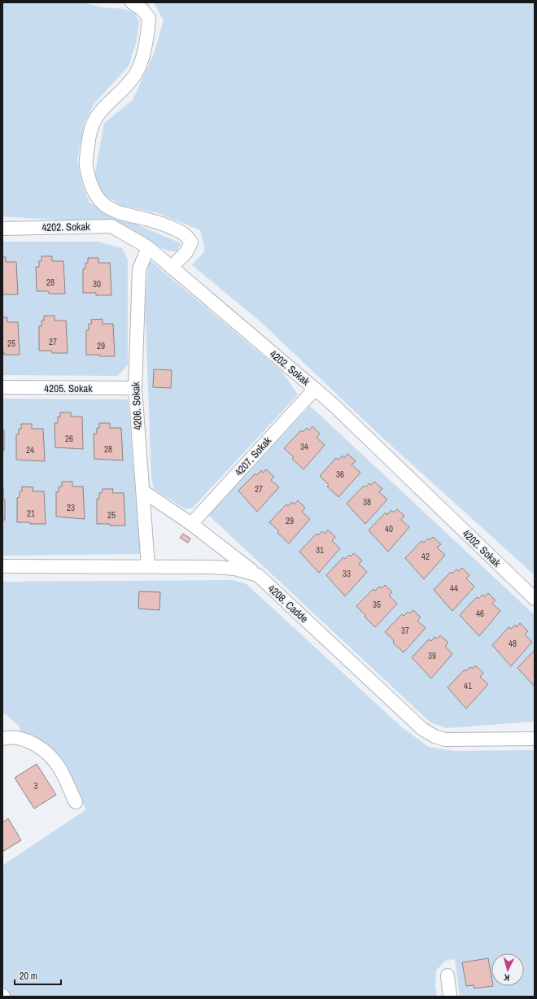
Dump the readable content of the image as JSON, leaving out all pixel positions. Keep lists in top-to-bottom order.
{
  "streets": {
    "street": [
      "4202. Sokak",
      "4205. Sokak",
      "4206. Sokak",
      "4207. Sokak",
      "4208. Cadde"
    ]
  },
  "crossings": [
    ["4202. Sokak", "4206. Sokak"],
    ["4202. Sokak", "4207. Sokak"],
    ["4205. Sokak", "4206. Sokak"],
    ["4206. Sokak", "4208. Cadde"]
  ],
  "house_numbers": [
    "28",
    "30",
    "27",
    "25",
    "29",
    "26",
    "34",
    "28",
    "24",
    "36",
    "27",
    "38",
    "23",
    "21",
    "25",
    "29",
    "40",
    "31",
    "42",
    "33",
    "44",
    "35",
    "46",
    "37",
    "48",
    "39",
    "41",
    "3"
  ],
  "scale_bar": "20 m",
  "north": "bottom"
}
